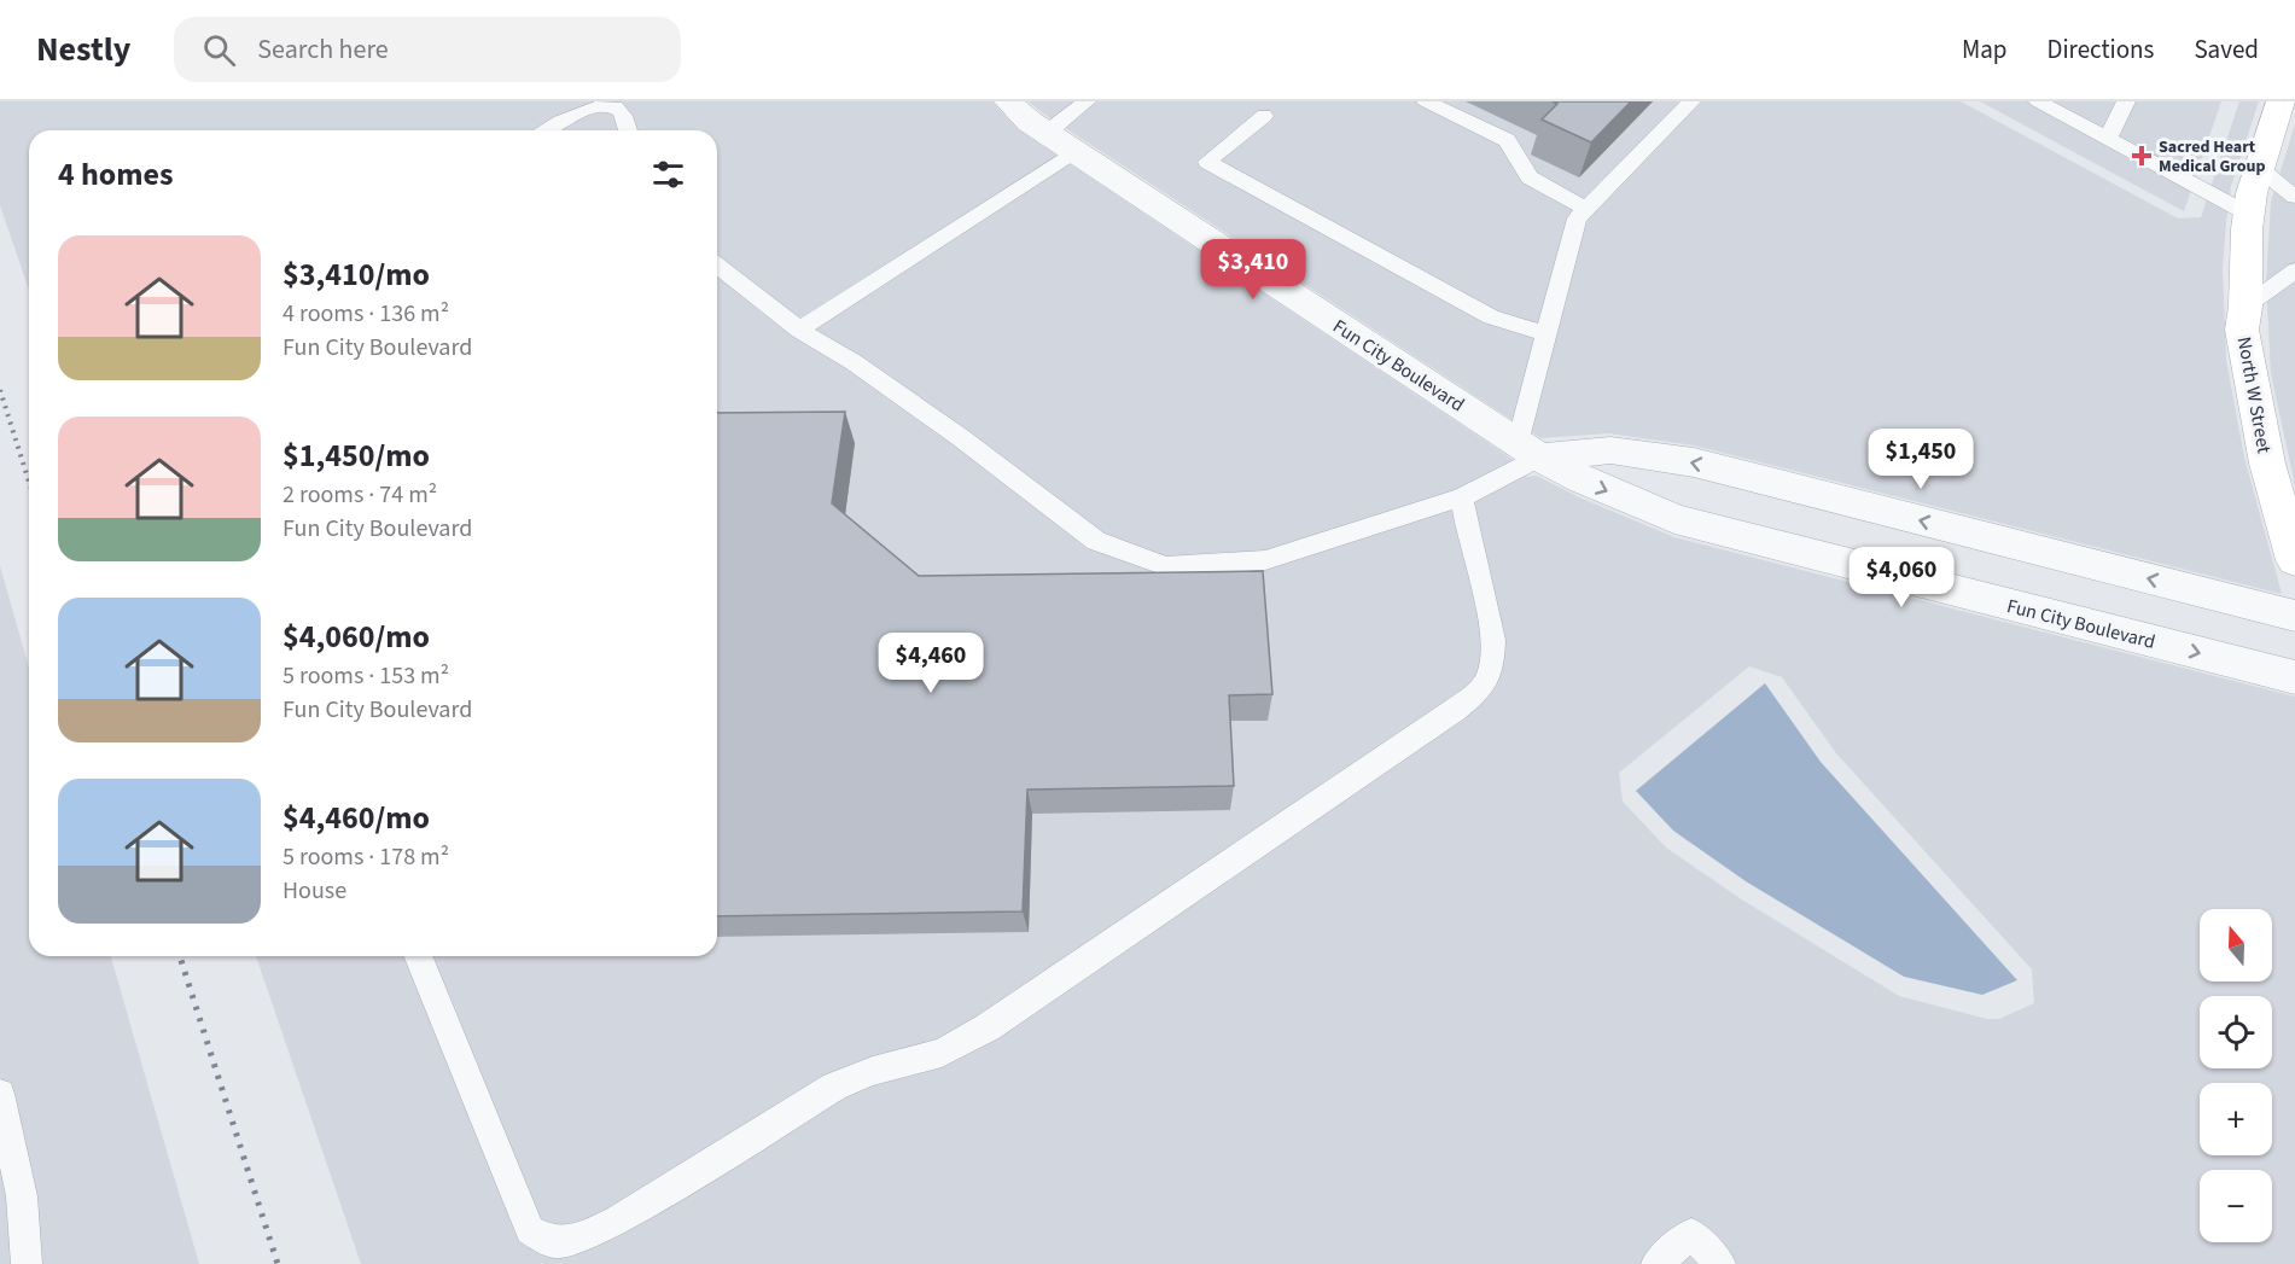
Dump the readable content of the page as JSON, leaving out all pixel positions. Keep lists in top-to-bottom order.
{
  "streets": {
    "main road": ["North W Street"],
    "street": ["Fun City Boulevard"]
  },
  "places": {
    "health": ["Sacred Heart Medical Group"]
  },
  "north": "top",
  "page": {
    "header": "Nestly",
    "search": "Search here",
    "nav": ["Map", "Directions", "Saved"],
    "heading": "4 homes",
    "list": [
      {
        "name": "$3,410/mo",
        "note": "4 rooms · 136 m² · Fun City Boulevard"
      },
      {
        "name": "$1,450/mo",
        "note": "2 rooms · 74 m² · Fun City Boulevard"
      },
      {
        "name": "$4,060/mo",
        "note": "5 rooms · 153 m² · Fun City Boulevard"
      },
      {
        "name": "$4,460/mo",
        "note": "5 rooms · 178 m² · House"
      }
    ],
    "price": [
      "$3,410",
      "$1,450",
      "$4,060",
      "$4,460"
    ],
    "map_buttons": ["+", "−"]
  }
}
